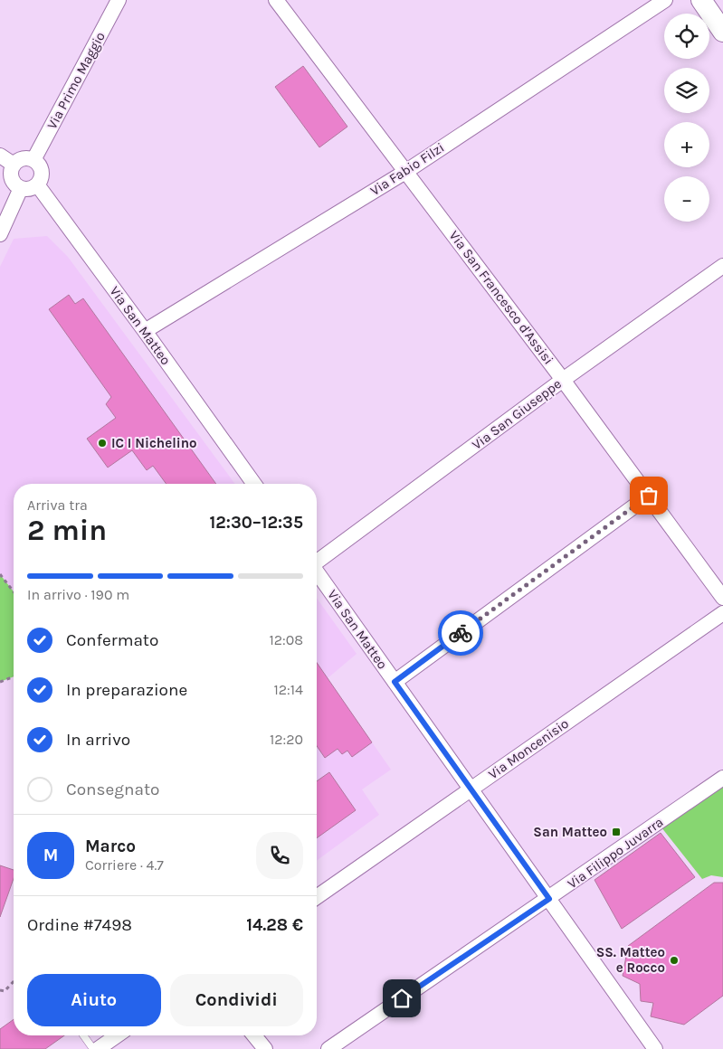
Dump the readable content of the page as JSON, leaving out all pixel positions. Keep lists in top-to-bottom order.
{
  "streets": {
    "street": [
      "Via Primo Maggio",
      "Via Fabio Filzi",
      "Via San Francesco d'Assisi",
      "Via San Matteo",
      "Via San Giuseppe",
      "Via Moncenisio",
      "Via Filippo Juvarra"
    ]
  },
  "crossings": [
    ["Via Primo Maggio", "Via San Matteo"],
    ["Via Fabio Filzi", "Via San Francesco d'Assisi"],
    ["Via Fabio Filzi", "Via San Matteo"],
    ["Via San Francesco d'Assisi", "Via San Giuseppe"],
    ["Via San Matteo", "Via Moncenisio"],
    ["Via San Matteo", "Via Filippo Juvarra"]
  ],
  "places": {
    "other": ["IC I Nichelino", "SS. Matteo e Rocco"],
    "transit": ["San Matteo"]
  },
  "page": {
    "map_buttons": ["+", "−"],
    "heading": ["2 min", "Arriva tra", "12:30–12:35"],
    "panel": [
      "Marco",
      "Corriere · 4.7",
      "Ordine #7498",
      "14.28 €"
    ],
    "bar": "In arrivo · 190 m",
    "list": [
      ["Confermato", "12:08"],
      ["In preparazione", "12:14"],
      ["In arrivo", "12:20"],
      "Consegnato"
    ],
    "round": "M",
    "buttons": ["Aiuto", "Condividi"]
  }
}
